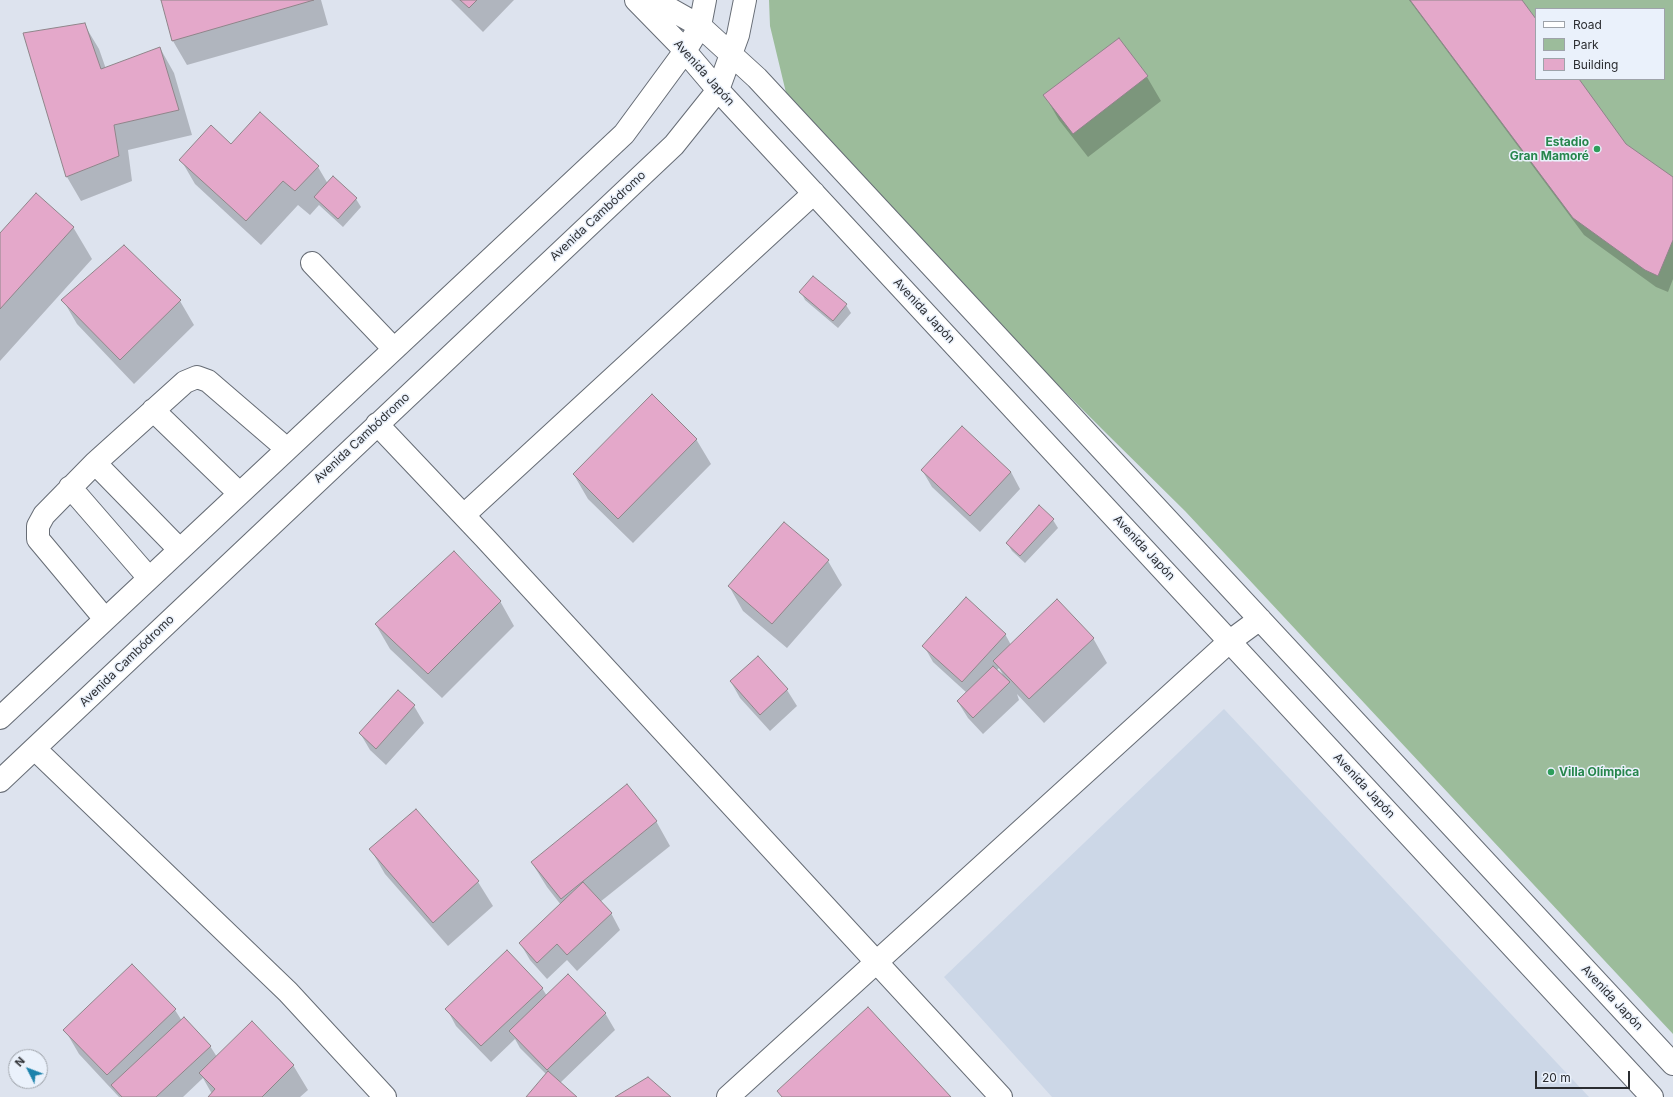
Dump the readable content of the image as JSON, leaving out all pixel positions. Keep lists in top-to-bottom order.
{
  "streets": {
    "street": ["Avenida Japón", "Avenida Cambódromo"]
  },
  "crossings": [
    ["Avenida Japón", "Avenida Cambódromo"]
  ],
  "places": ["Estadio Gran Mamoré", "Villa Olímpica"],
  "legend": ["Road", "Park", "Building"],
  "scale_bar": "20 m",
  "north": "top left"
}
